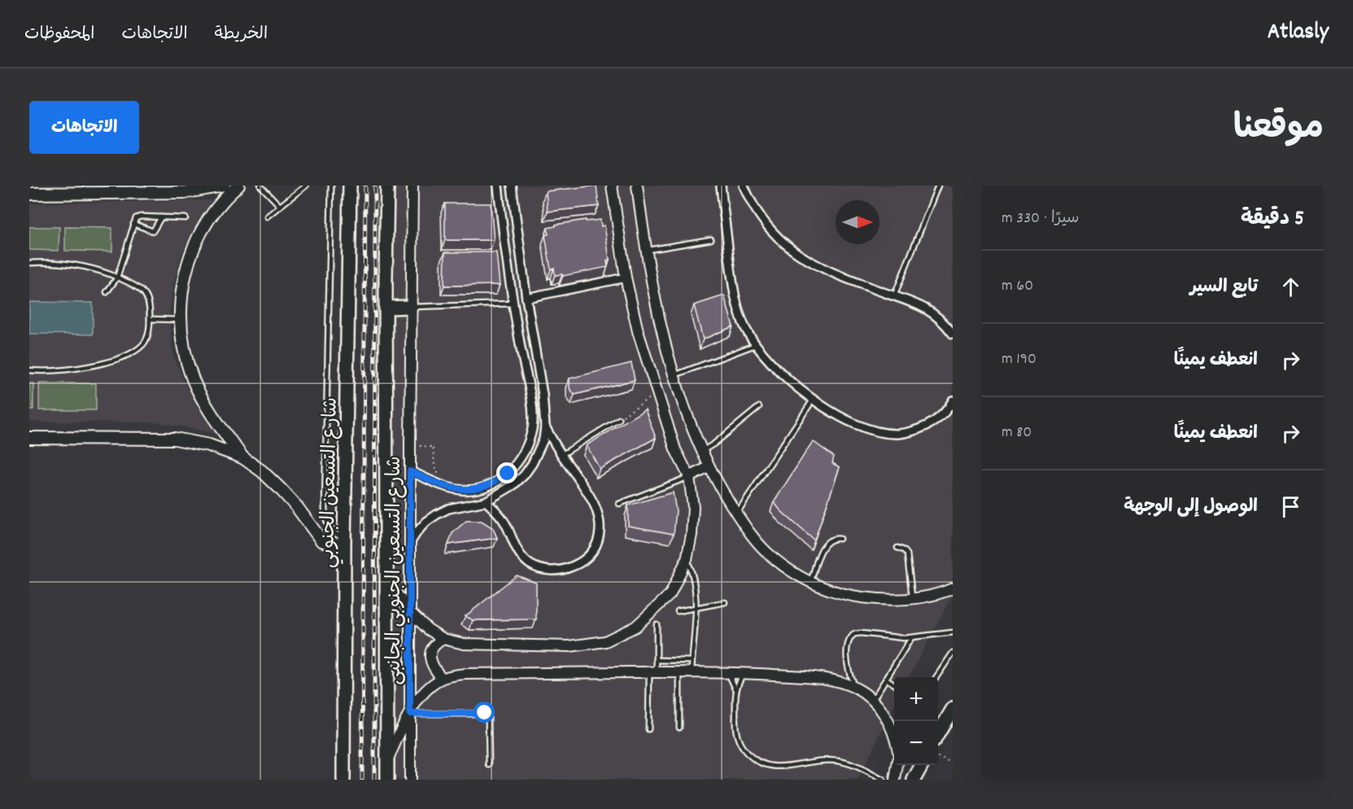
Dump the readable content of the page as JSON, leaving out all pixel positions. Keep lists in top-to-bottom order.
{
  "streets": {
    "main road": ["شارع التسعين الجنوبي"],
    "street": ["شارع التسعين الجنوبي الجانبى"]
  },
  "north": "right",
  "page": {
    "header": "Atlasly",
    "nav": ["الخريطة", "الاتجاهات", "المحفوظات"],
    "title": "موقعنا",
    "buttons": "الاتجاهات",
    "heading": ["5 دقيقة", "سيرًا · 330 m"],
    "list": [
      ["تابع السير", "60 m"],
      ["انعطف يمينًا", "190 m"],
      ["انعطف يمينًا", "80 m"],
      "الوصول إلى الوجهة"
    ],
    "map_buttons": ["+", "−"]
  }
}
